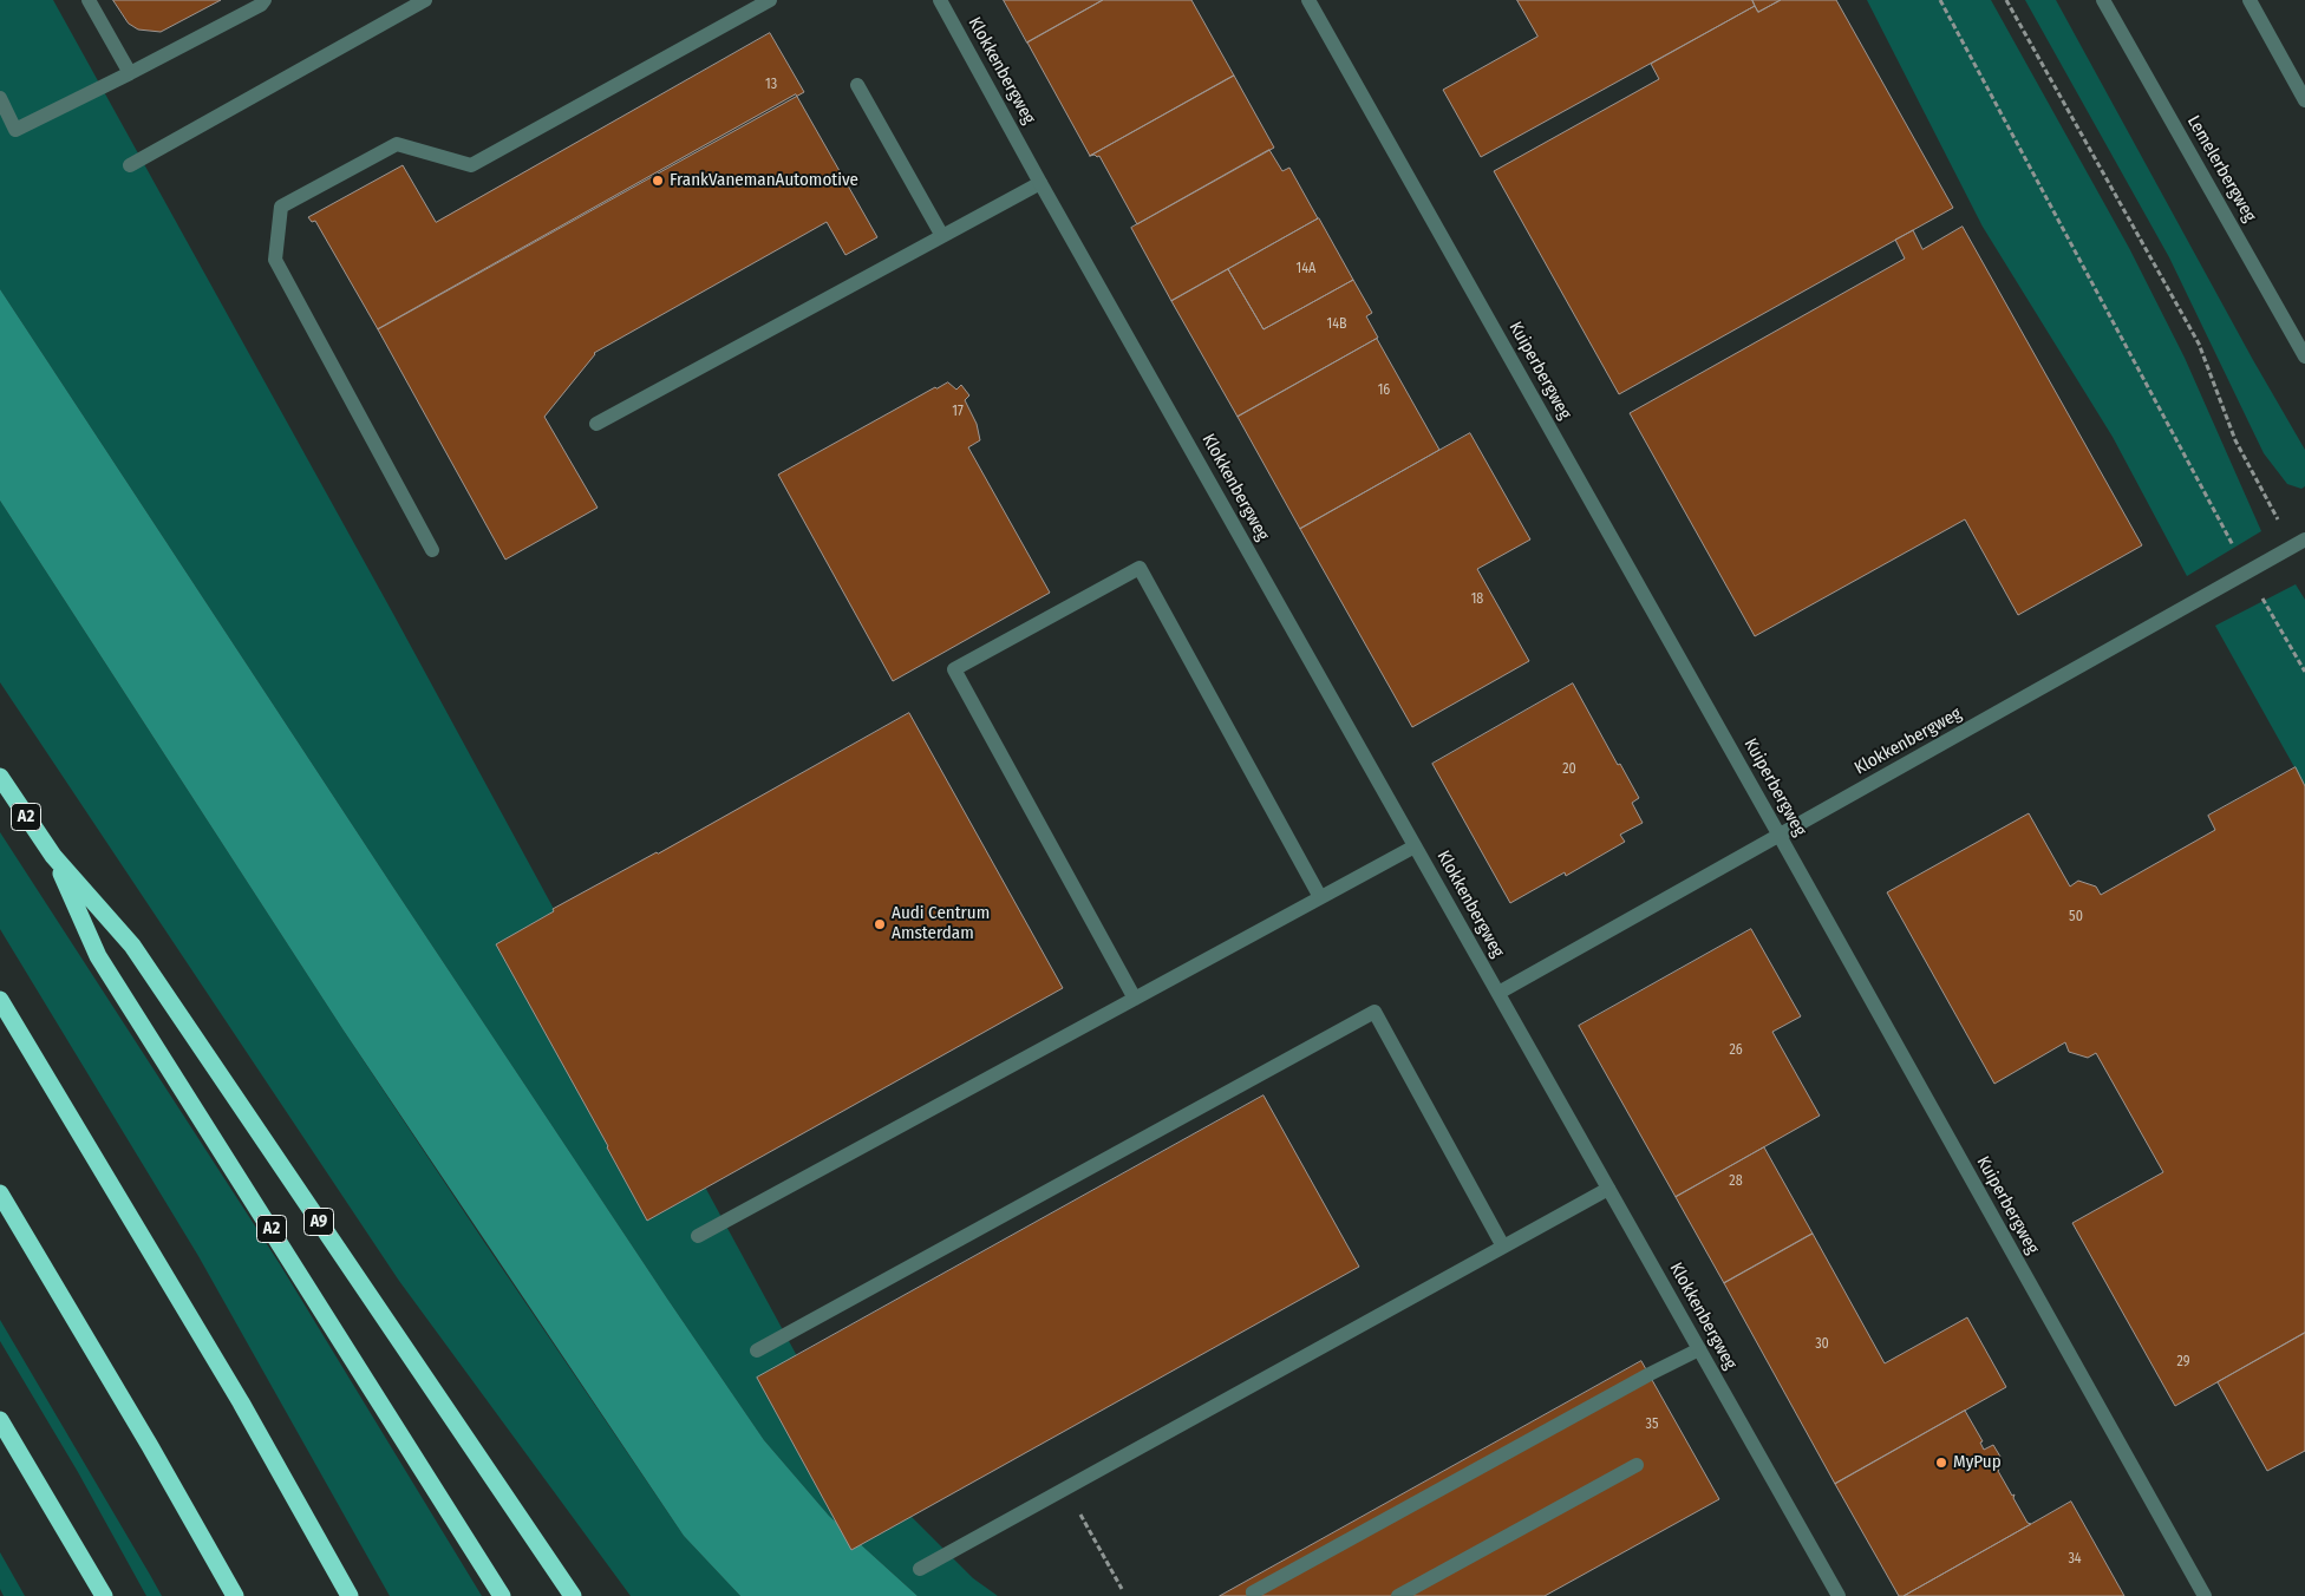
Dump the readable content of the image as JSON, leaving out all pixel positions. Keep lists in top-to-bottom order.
{
  "streets": {
    "highway": ["A2", "A9"],
    "street": ["Klokkenbergweg", "Lemelerbergweg", "Kuiperbergweg"]
  },
  "crossings": [
    ["Klokkenbergweg", "Kuiperbergweg"],
    ["A2", "A9"]
  ],
  "places": ["FrankVanemanAutomotive", "Audi Centrum Amsterdam", "MyPup"],
  "house_numbers": [
    "13",
    "14A",
    "14B",
    "16",
    "17",
    "18",
    "20",
    "50",
    "26",
    "28",
    "30",
    "29",
    "35",
    "34"
  ]
}
